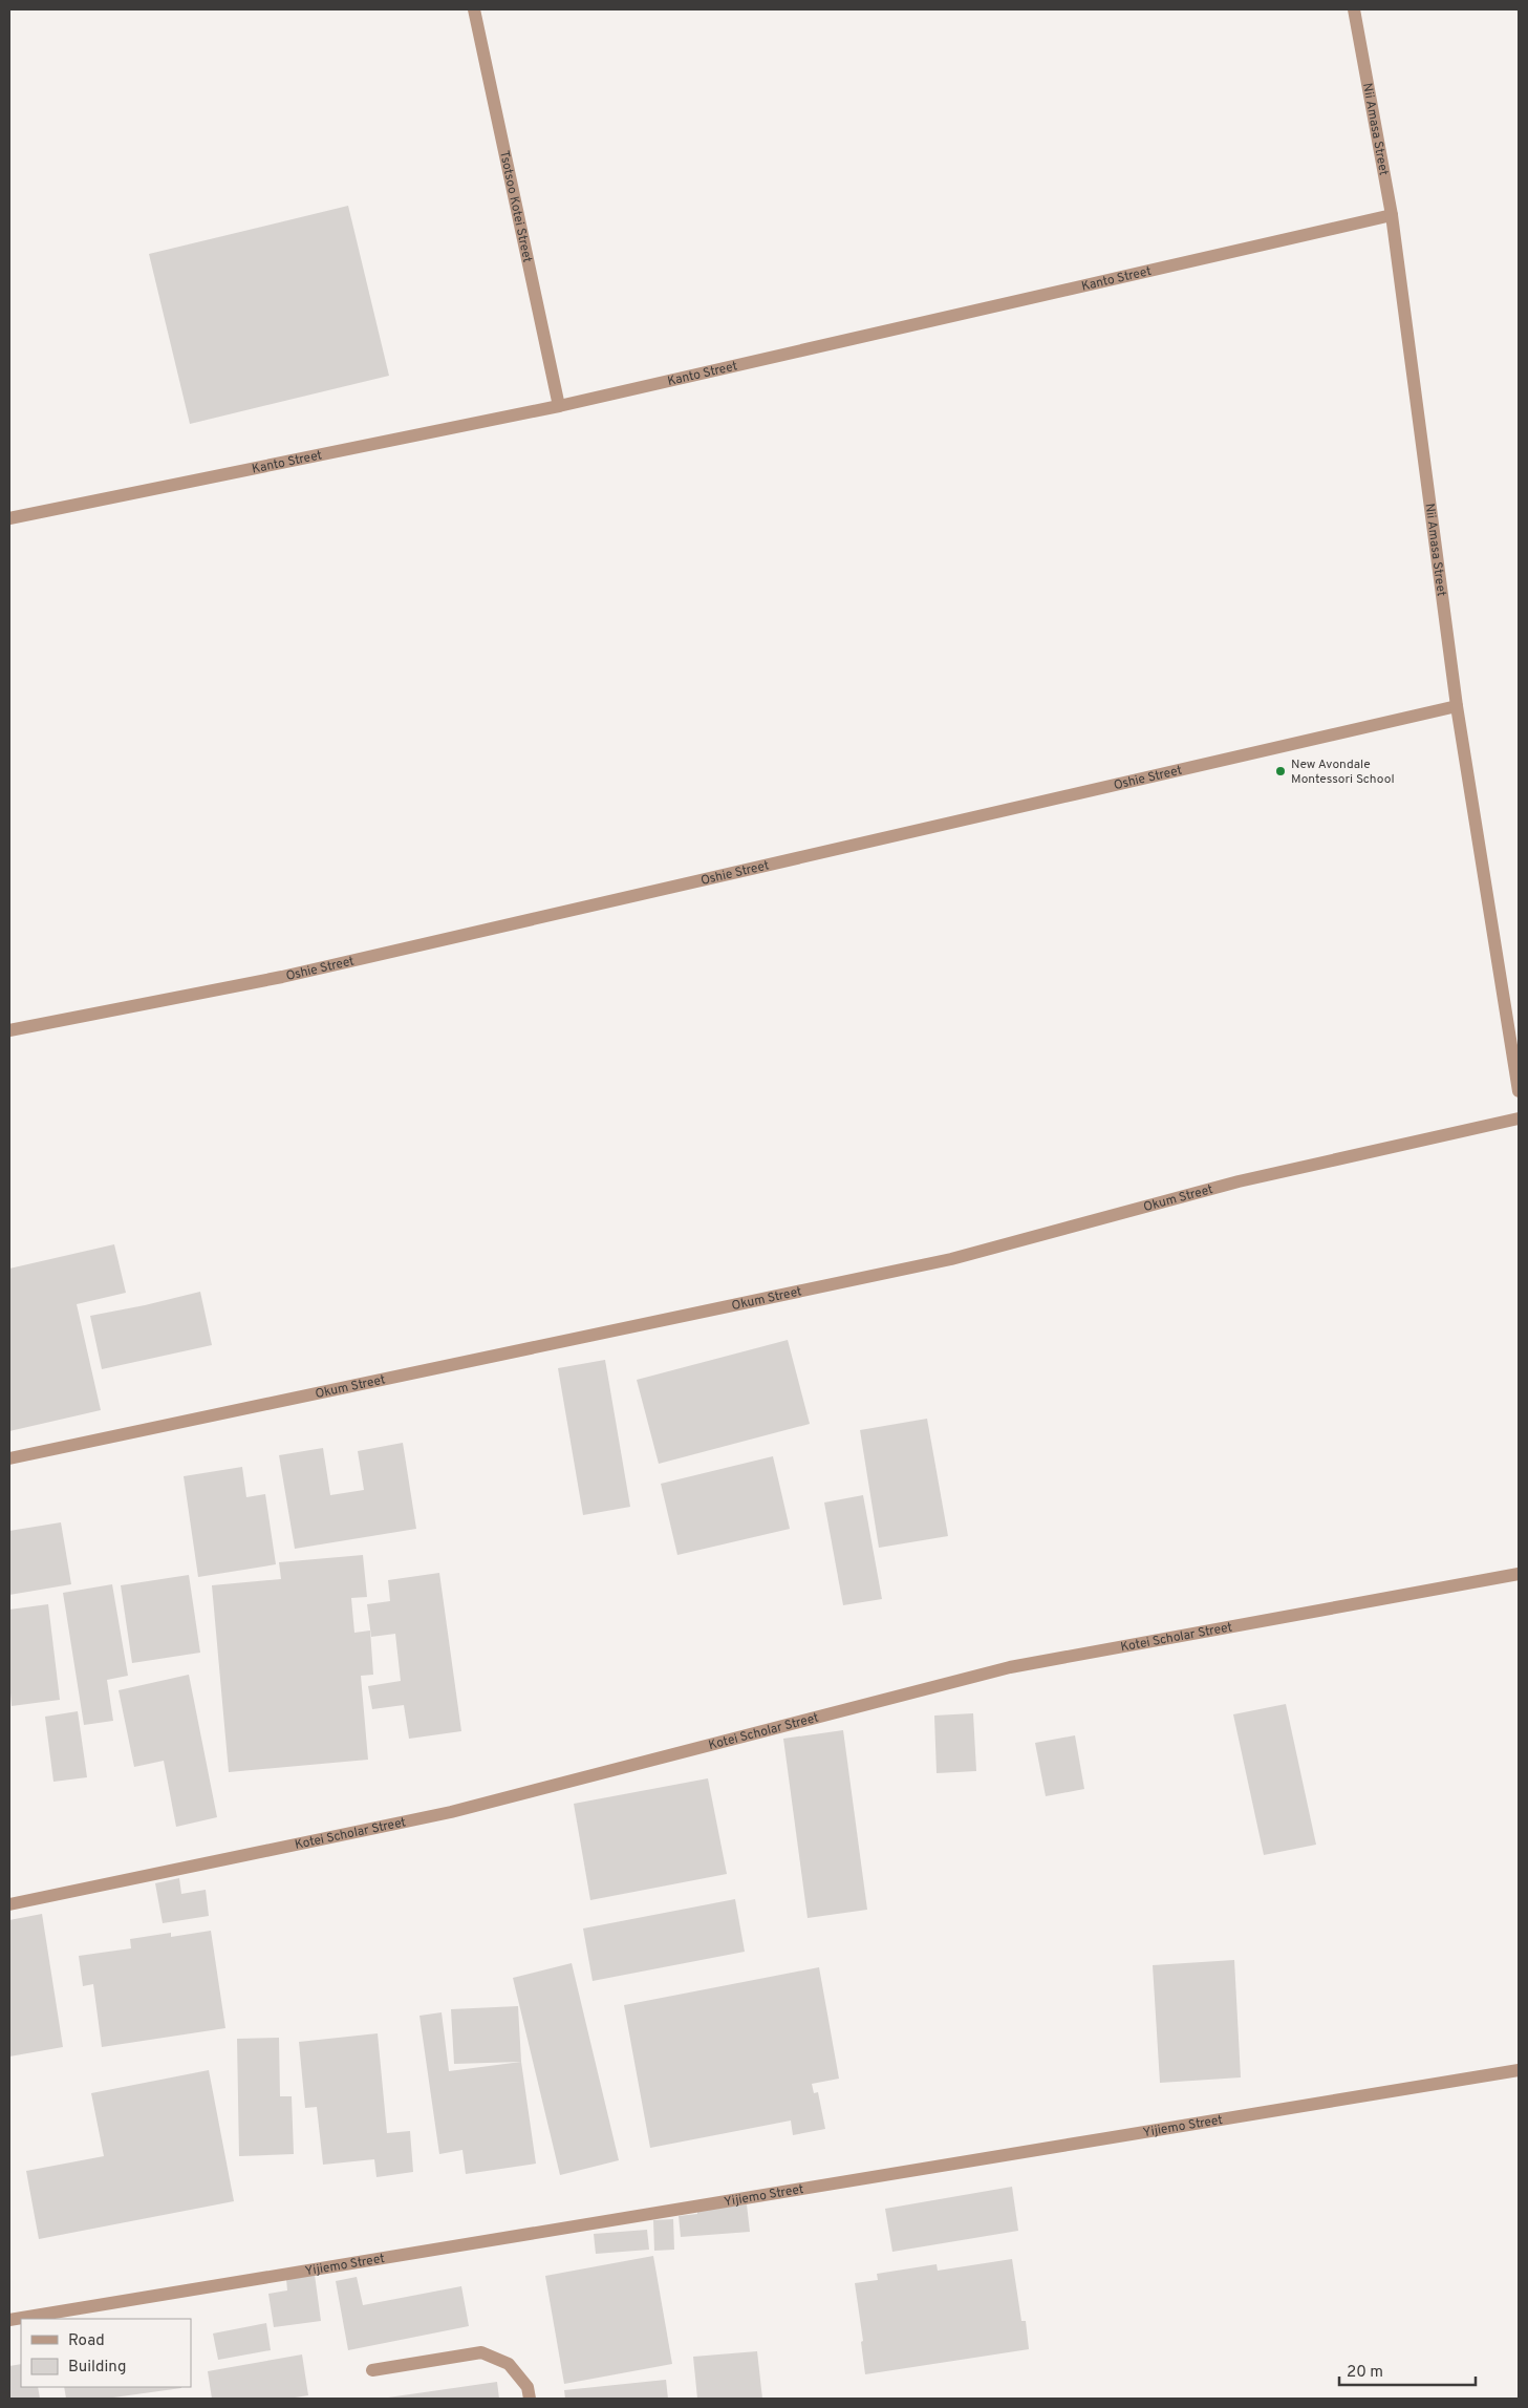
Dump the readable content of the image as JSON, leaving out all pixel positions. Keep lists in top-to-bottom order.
{
  "streets": {
    "street": [
      "Nii Amasa Street",
      "Tsotsoo Kotei Street",
      "Kanto Street",
      "Oshie Street",
      "Okum Street",
      "Kotei Scholar Street",
      "Yijiemo Street"
    ]
  },
  "crossings": [
    ["Nii Amasa Street", "Kanto Street"],
    ["Nii Amasa Street", "Oshie Street"],
    ["Tsotsoo Kotei Street", "Kanto Street"]
  ],
  "places": ["New Avondale Montessori School"],
  "legend": ["Road", "Building"],
  "scale_bar": "20 m"
}
